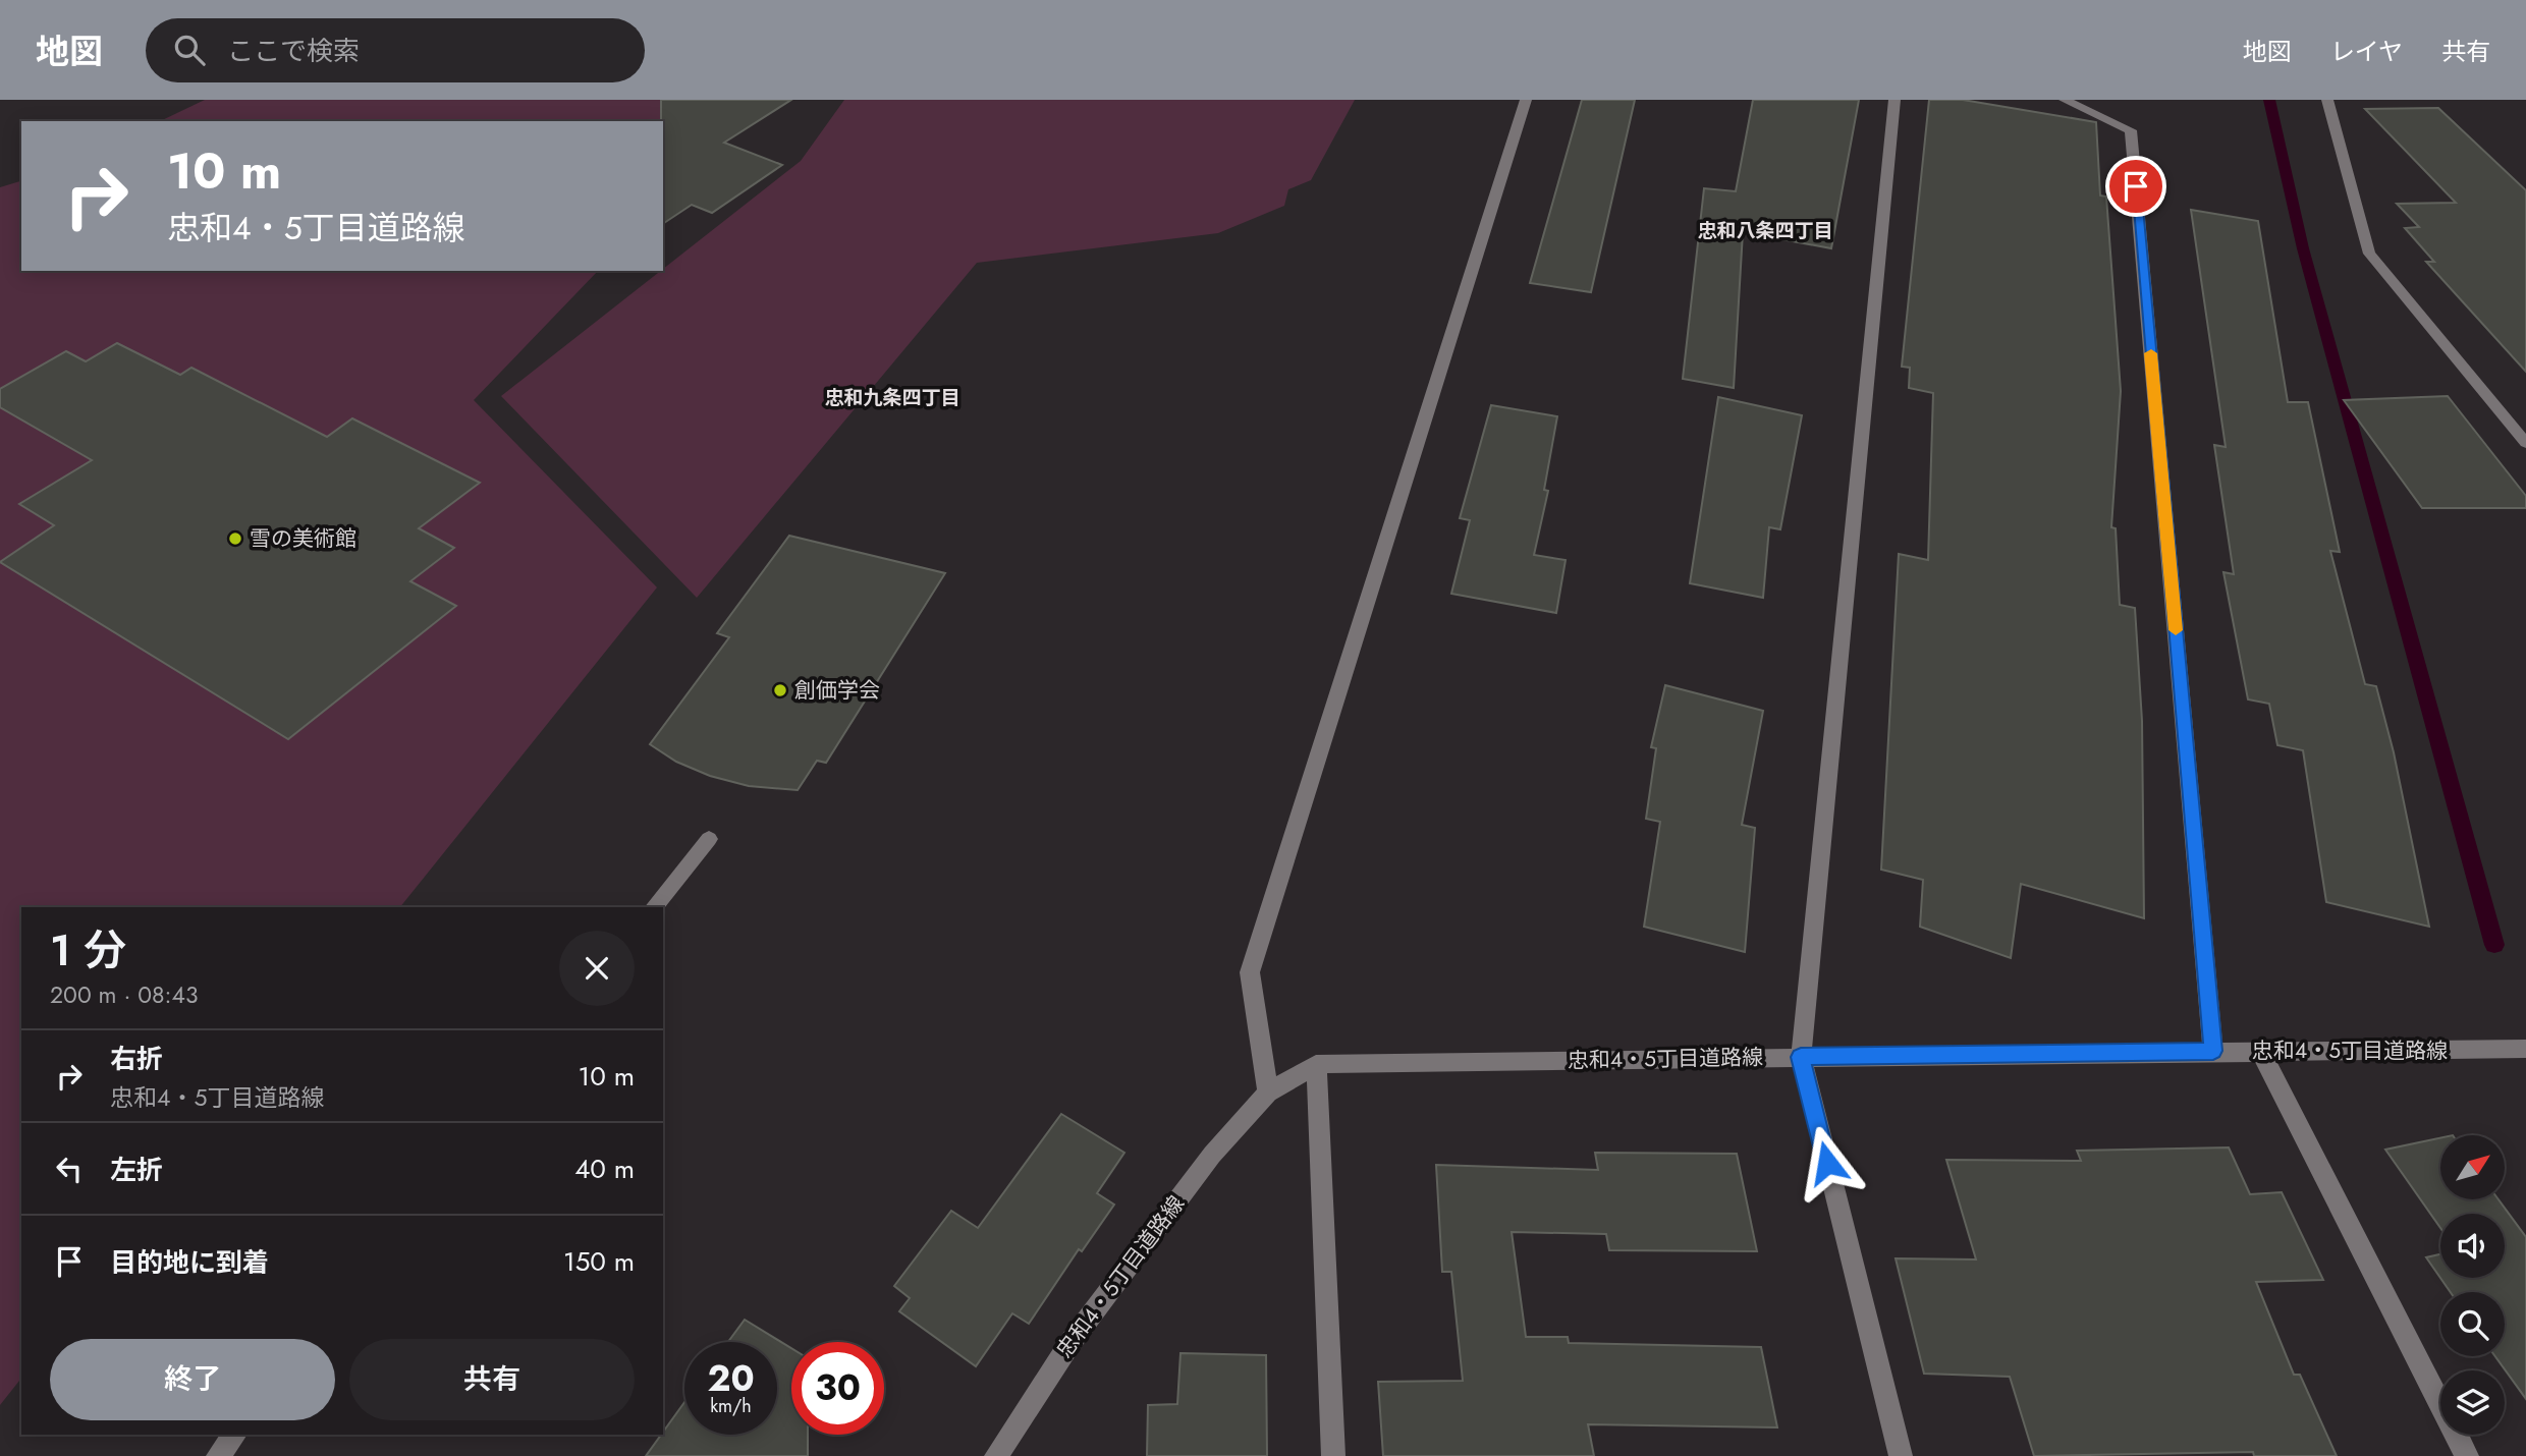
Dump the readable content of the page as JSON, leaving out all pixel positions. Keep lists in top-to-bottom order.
{
  "streets": {
    "street": ["忠和4・5丁目道路線"]
  },
  "districts": ["忠和八条四丁目", "忠和九条四丁目"],
  "places": ["雪の美術館", "創価学会"],
  "north": "top right",
  "page": {
    "header": "地図",
    "search": "ここで検索",
    "nav": ["地図", "レイヤ", "共有"],
    "turn": ["10 m", "忠和4・5丁目道路線"],
    "heading": ["1 分", "200 m · 08:43"],
    "list": [
      {
        "name": "右折",
        "note": "忠和4・5丁目道路線",
        "value": "10 m"
      },
      {
        "name": "左折",
        "value": "40 m"
      },
      {
        "name": "目的地に到着",
        "value": "150 m"
      }
    ],
    "buttons": ["終了", "共有"],
    "speed": "20 km/h",
    "limit": "30"
  }
}
